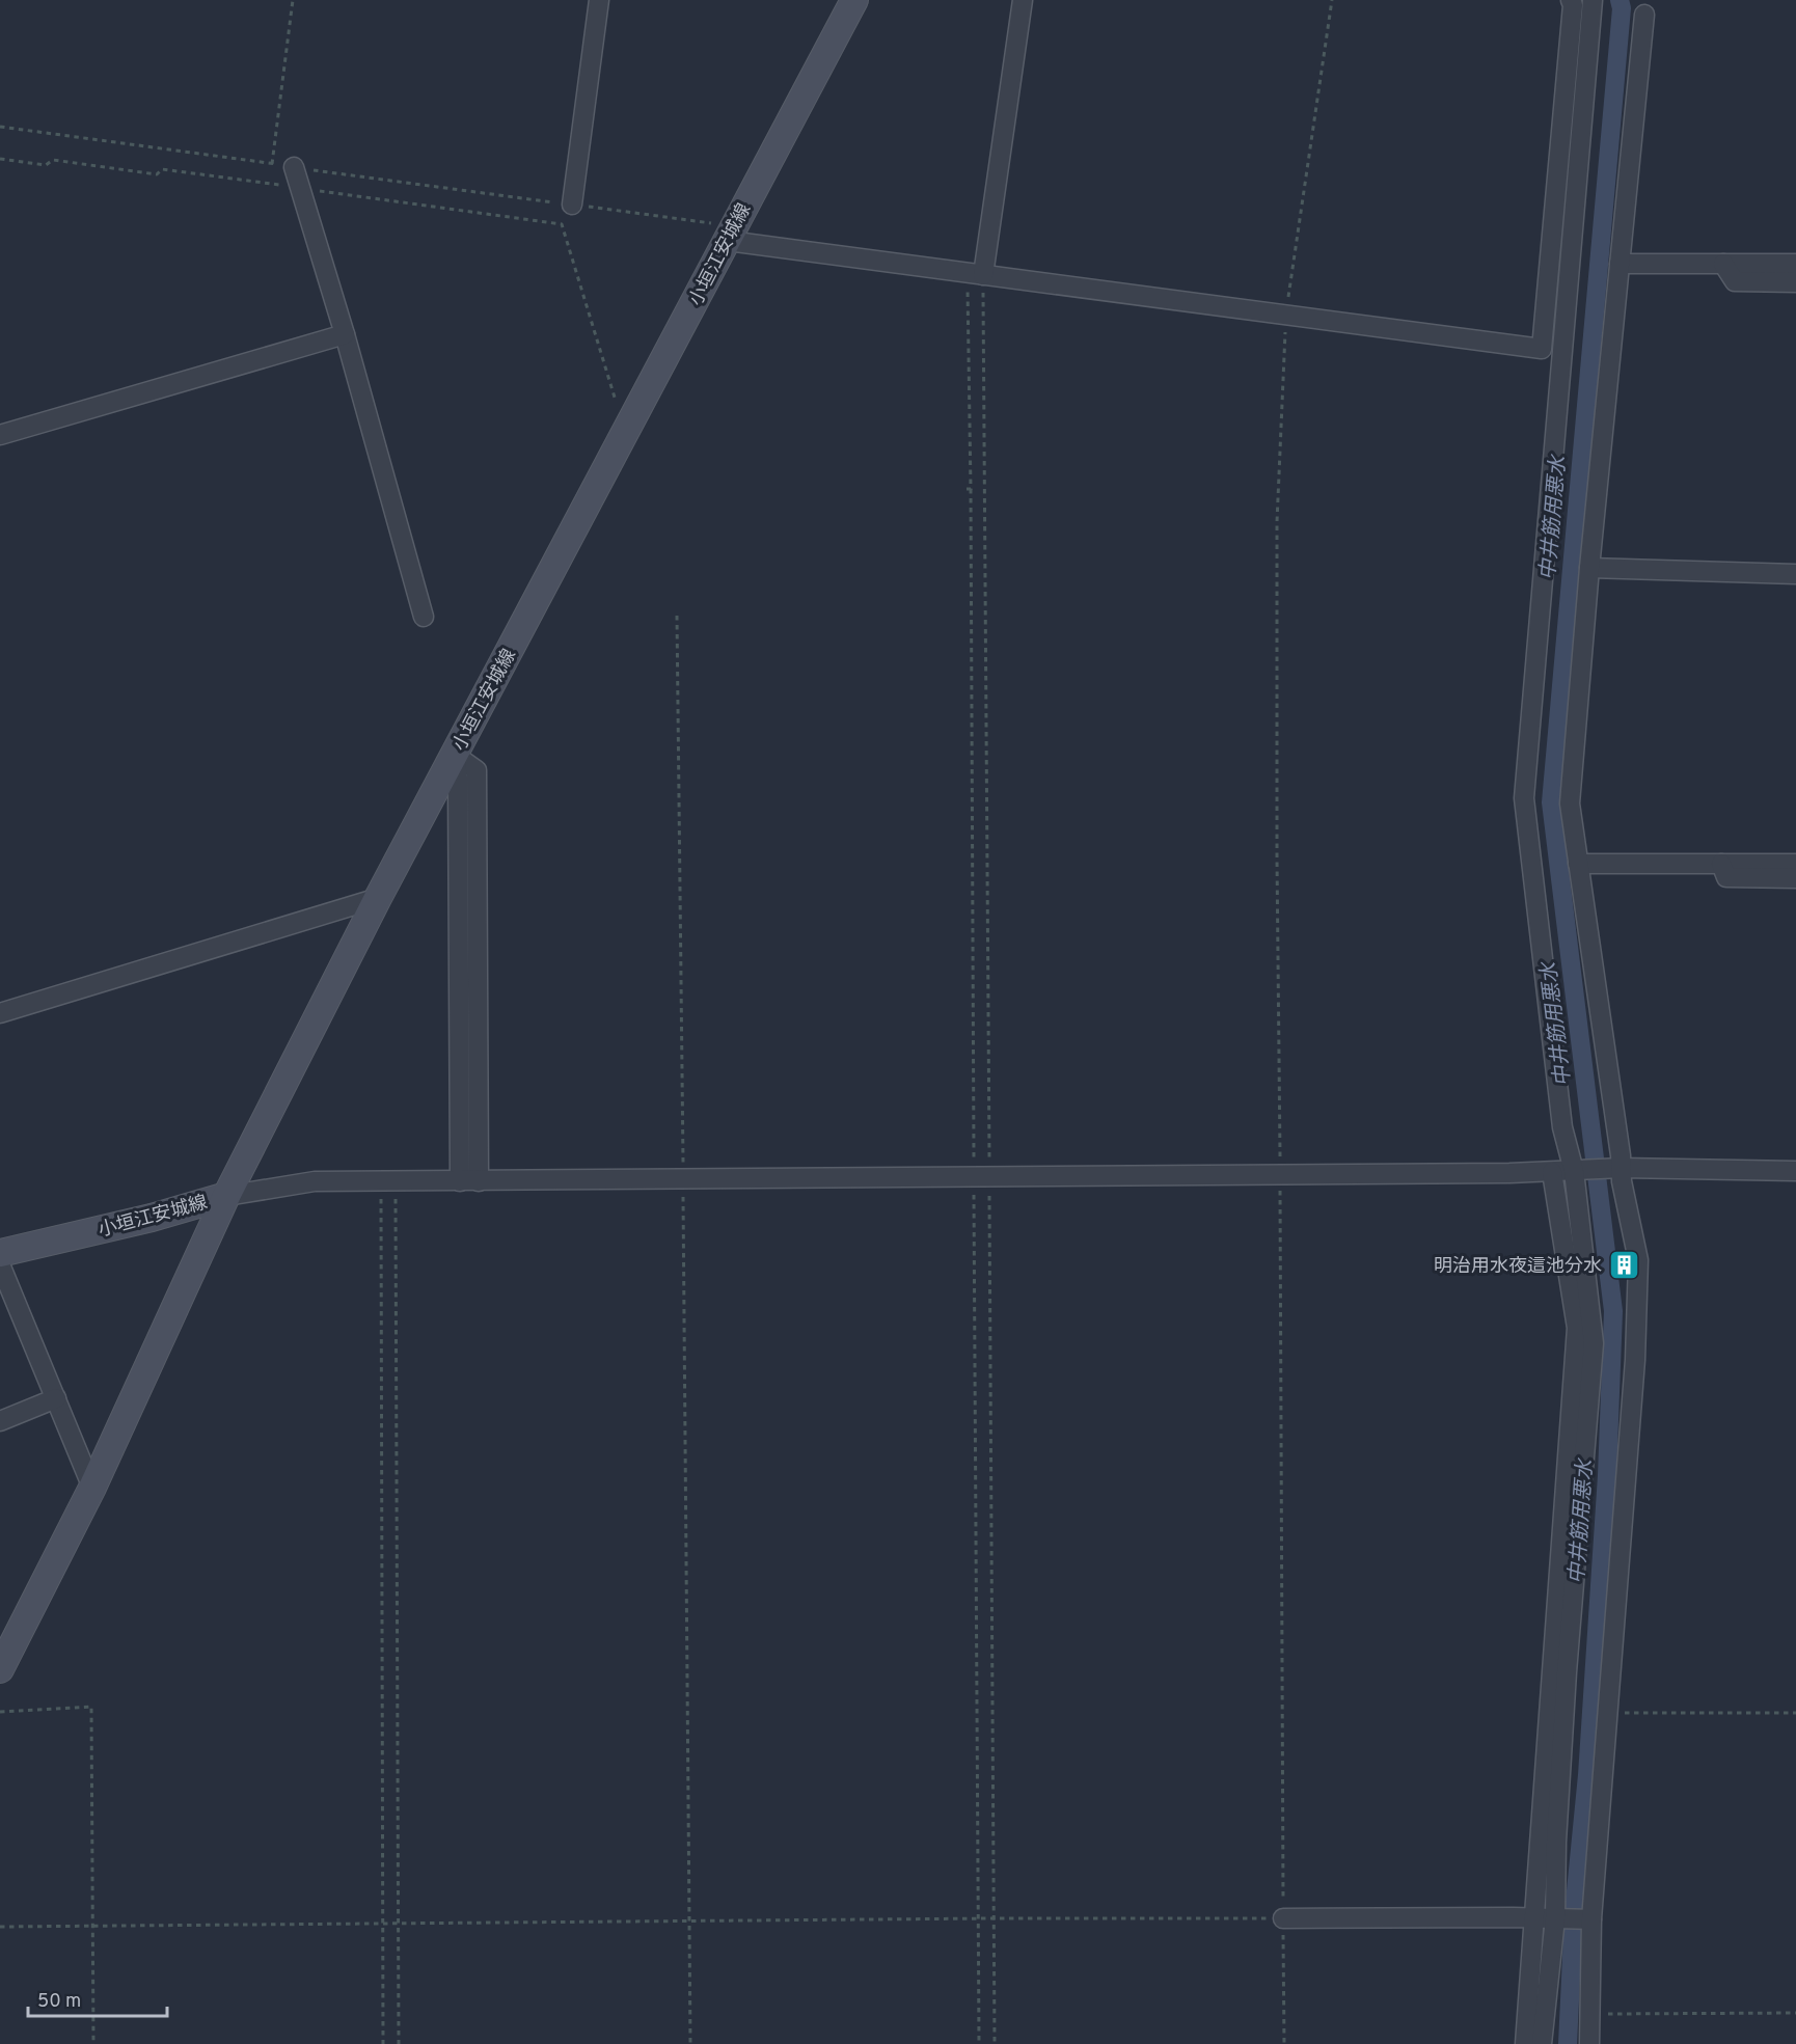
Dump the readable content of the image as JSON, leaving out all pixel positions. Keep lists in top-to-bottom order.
{
  "streets": {
    "main road": ["小垣江安城線"]
  },
  "water": ["中井筋用悪水"],
  "places": {
    "building": ["明治用水夜這池分水"]
  },
  "scale_bar": "50 m"
}
